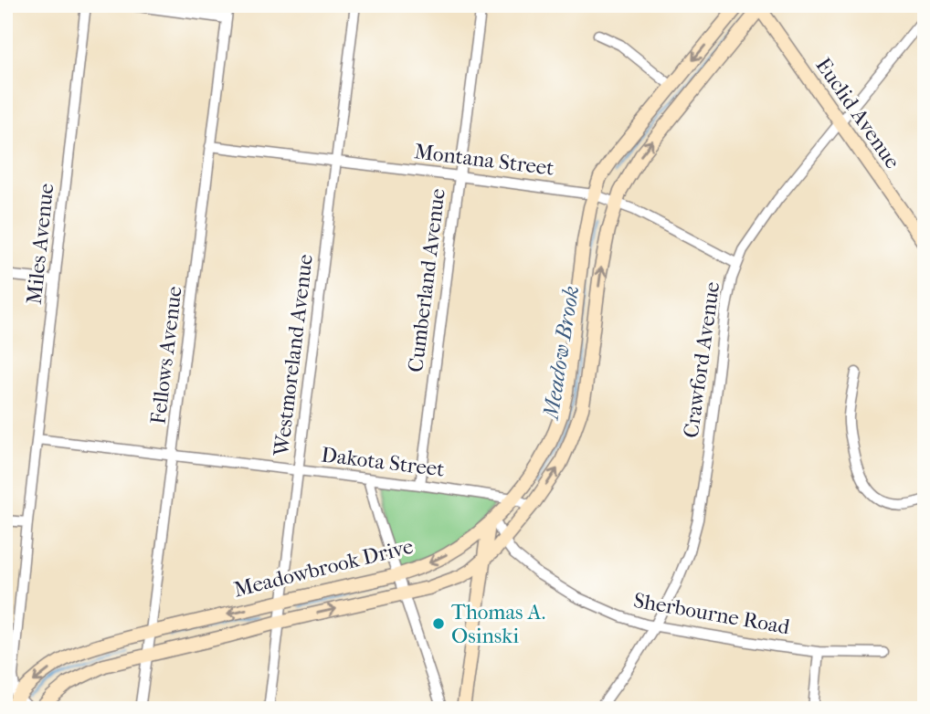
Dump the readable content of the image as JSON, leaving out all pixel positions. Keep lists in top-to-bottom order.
{
  "streets": {
    "street": [
      "Euclid Avenue",
      "Montana Street",
      "Miles Avenue",
      "Cumberland Avenue",
      "Fellows Avenue",
      "Westmoreland Avenue",
      "Crawford Avenue",
      "Dakota Street",
      "Meadowbrook Drive",
      "Sherbourne Road"
    ]
  },
  "crossings": [
    ["Euclid Avenue", "Crawford Avenue"],
    ["Euclid Avenue", "Meadowbrook Drive"],
    ["Montana Street", "Cumberland Avenue"],
    ["Montana Street", "Fellows Avenue"],
    ["Montana Street", "Westmoreland Avenue"],
    ["Montana Street", "Crawford Avenue"],
    ["Montana Street", "Meadowbrook Drive"],
    ["Miles Avenue", "Dakota Street"],
    ["Miles Avenue", "Meadowbrook Drive"],
    ["Cumberland Avenue", "Dakota Street"],
    ["Fellows Avenue", "Dakota Street"],
    ["Fellows Avenue", "Meadowbrook Drive"],
    ["Westmoreland Avenue", "Dakota Street"],
    ["Westmoreland Avenue", "Meadowbrook Drive"],
    ["Crawford Avenue", "Sherbourne Road"],
    ["Dakota Street", "Meadowbrook Drive"],
    ["Meadowbrook Drive", "Sherbourne Road"]
  ],
  "water": ["Meadow Brook"],
  "places": ["Thomas A. Osinski"]
}
